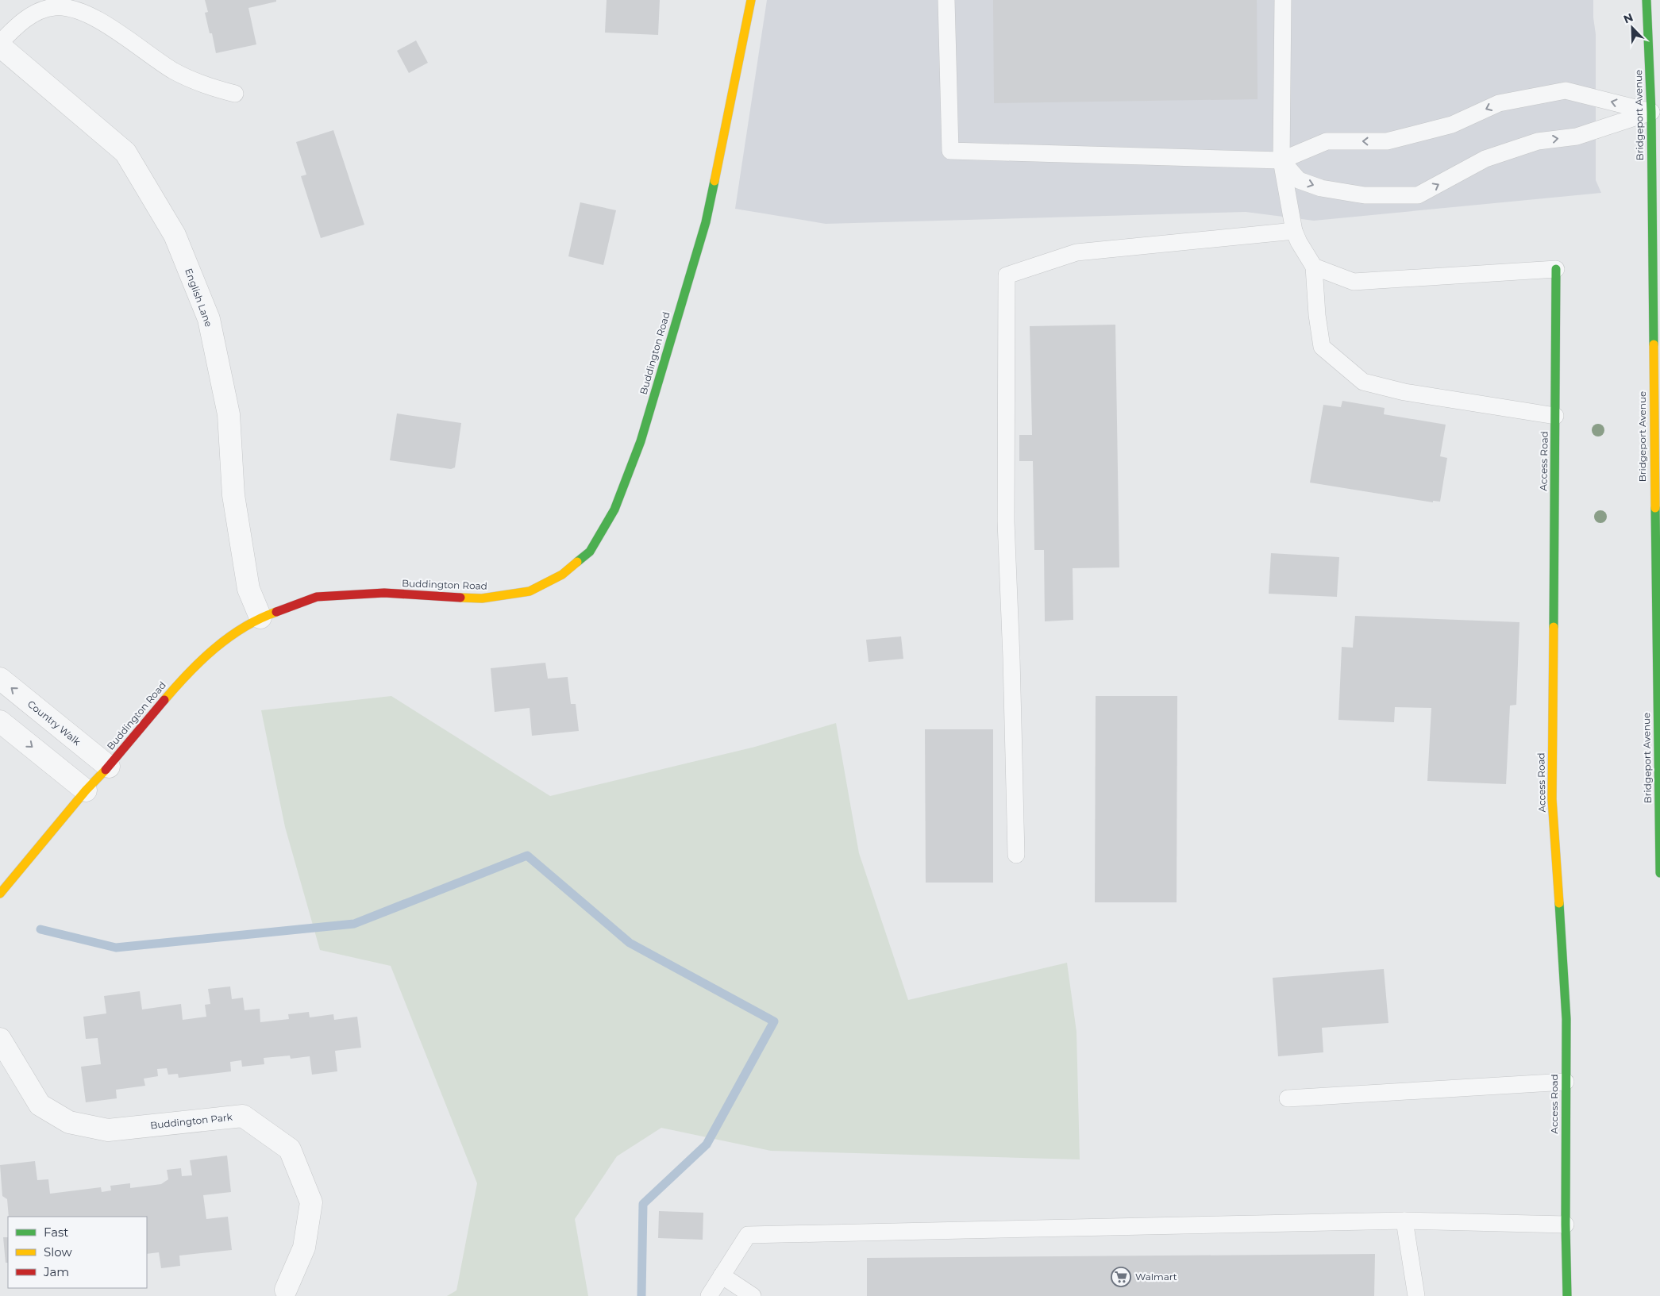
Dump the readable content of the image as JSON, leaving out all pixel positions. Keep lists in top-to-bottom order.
{
  "streets": {
    "street": [
      "Bridgeport Avenue",
      "English Lane",
      "Buddington Road",
      "Access Road",
      "Country Walk",
      "Buddington Park"
    ]
  },
  "crossings": [
    ["English Lane", "Buddington Road"],
    ["Buddington Road", "Country Walk"]
  ],
  "places": {
    "supermarket": ["Walmart"]
  },
  "legend": ["Fast", "Slow", "Jam"],
  "north": "top left"
}
